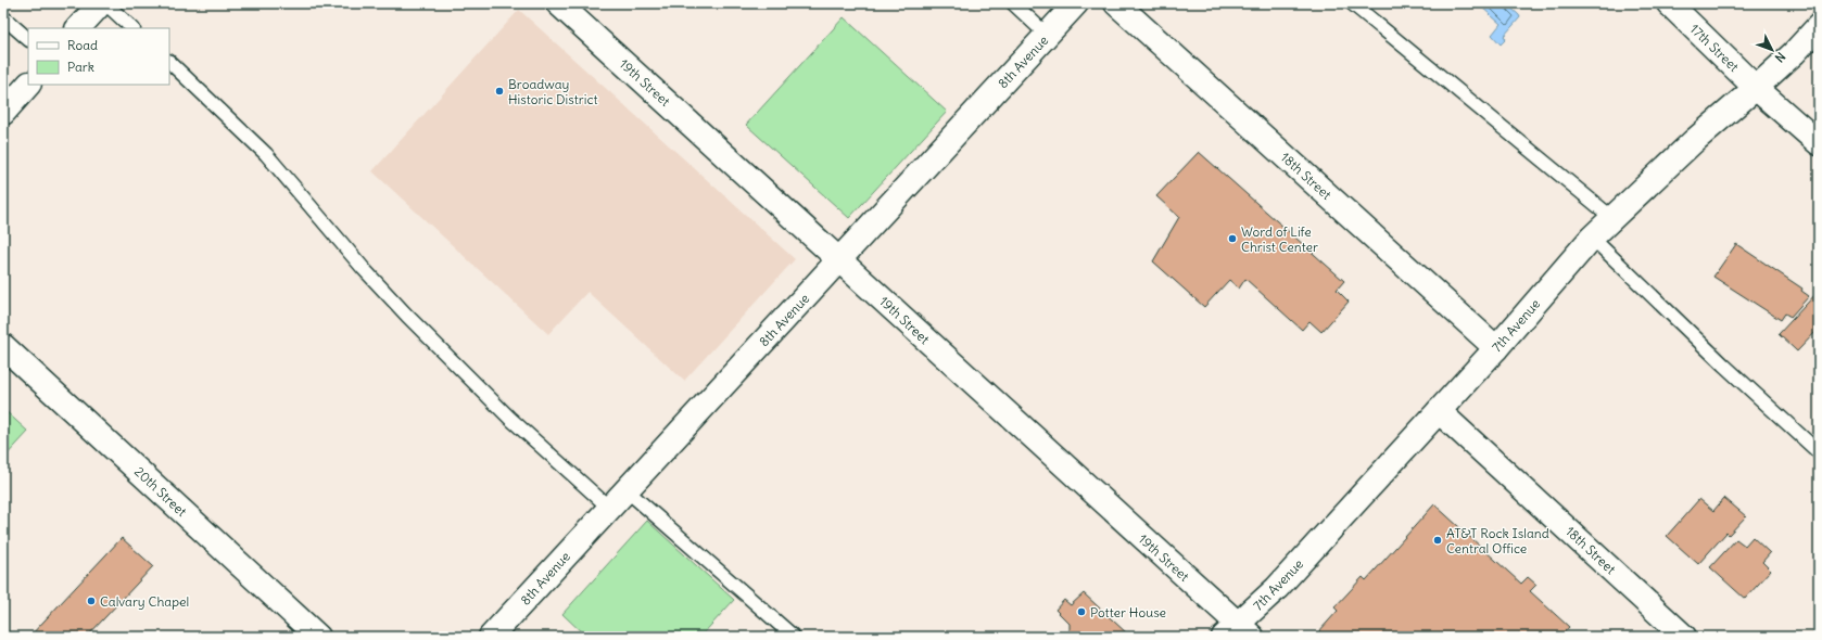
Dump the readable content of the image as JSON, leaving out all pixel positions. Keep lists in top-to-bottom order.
{
  "streets": {
    "street": [
      "17th Street",
      "8th Avenue",
      "19th Street",
      "18th Street",
      "7th Avenue",
      "20th Street"
    ]
  },
  "crossings": [
    ["17th Street", "7th Avenue"],
    ["8th Avenue", "19th Street"],
    ["19th Street", "7th Avenue"],
    ["18th Street", "7th Avenue"]
  ],
  "places": [
    "Broadway Historic District",
    "Word of Life Christ Center",
    "AT&T Rock Island Central Office",
    "Calvary Chapel",
    "Potter House"
  ],
  "legend": ["Road", "Park"],
  "north": "bottom right"
}
